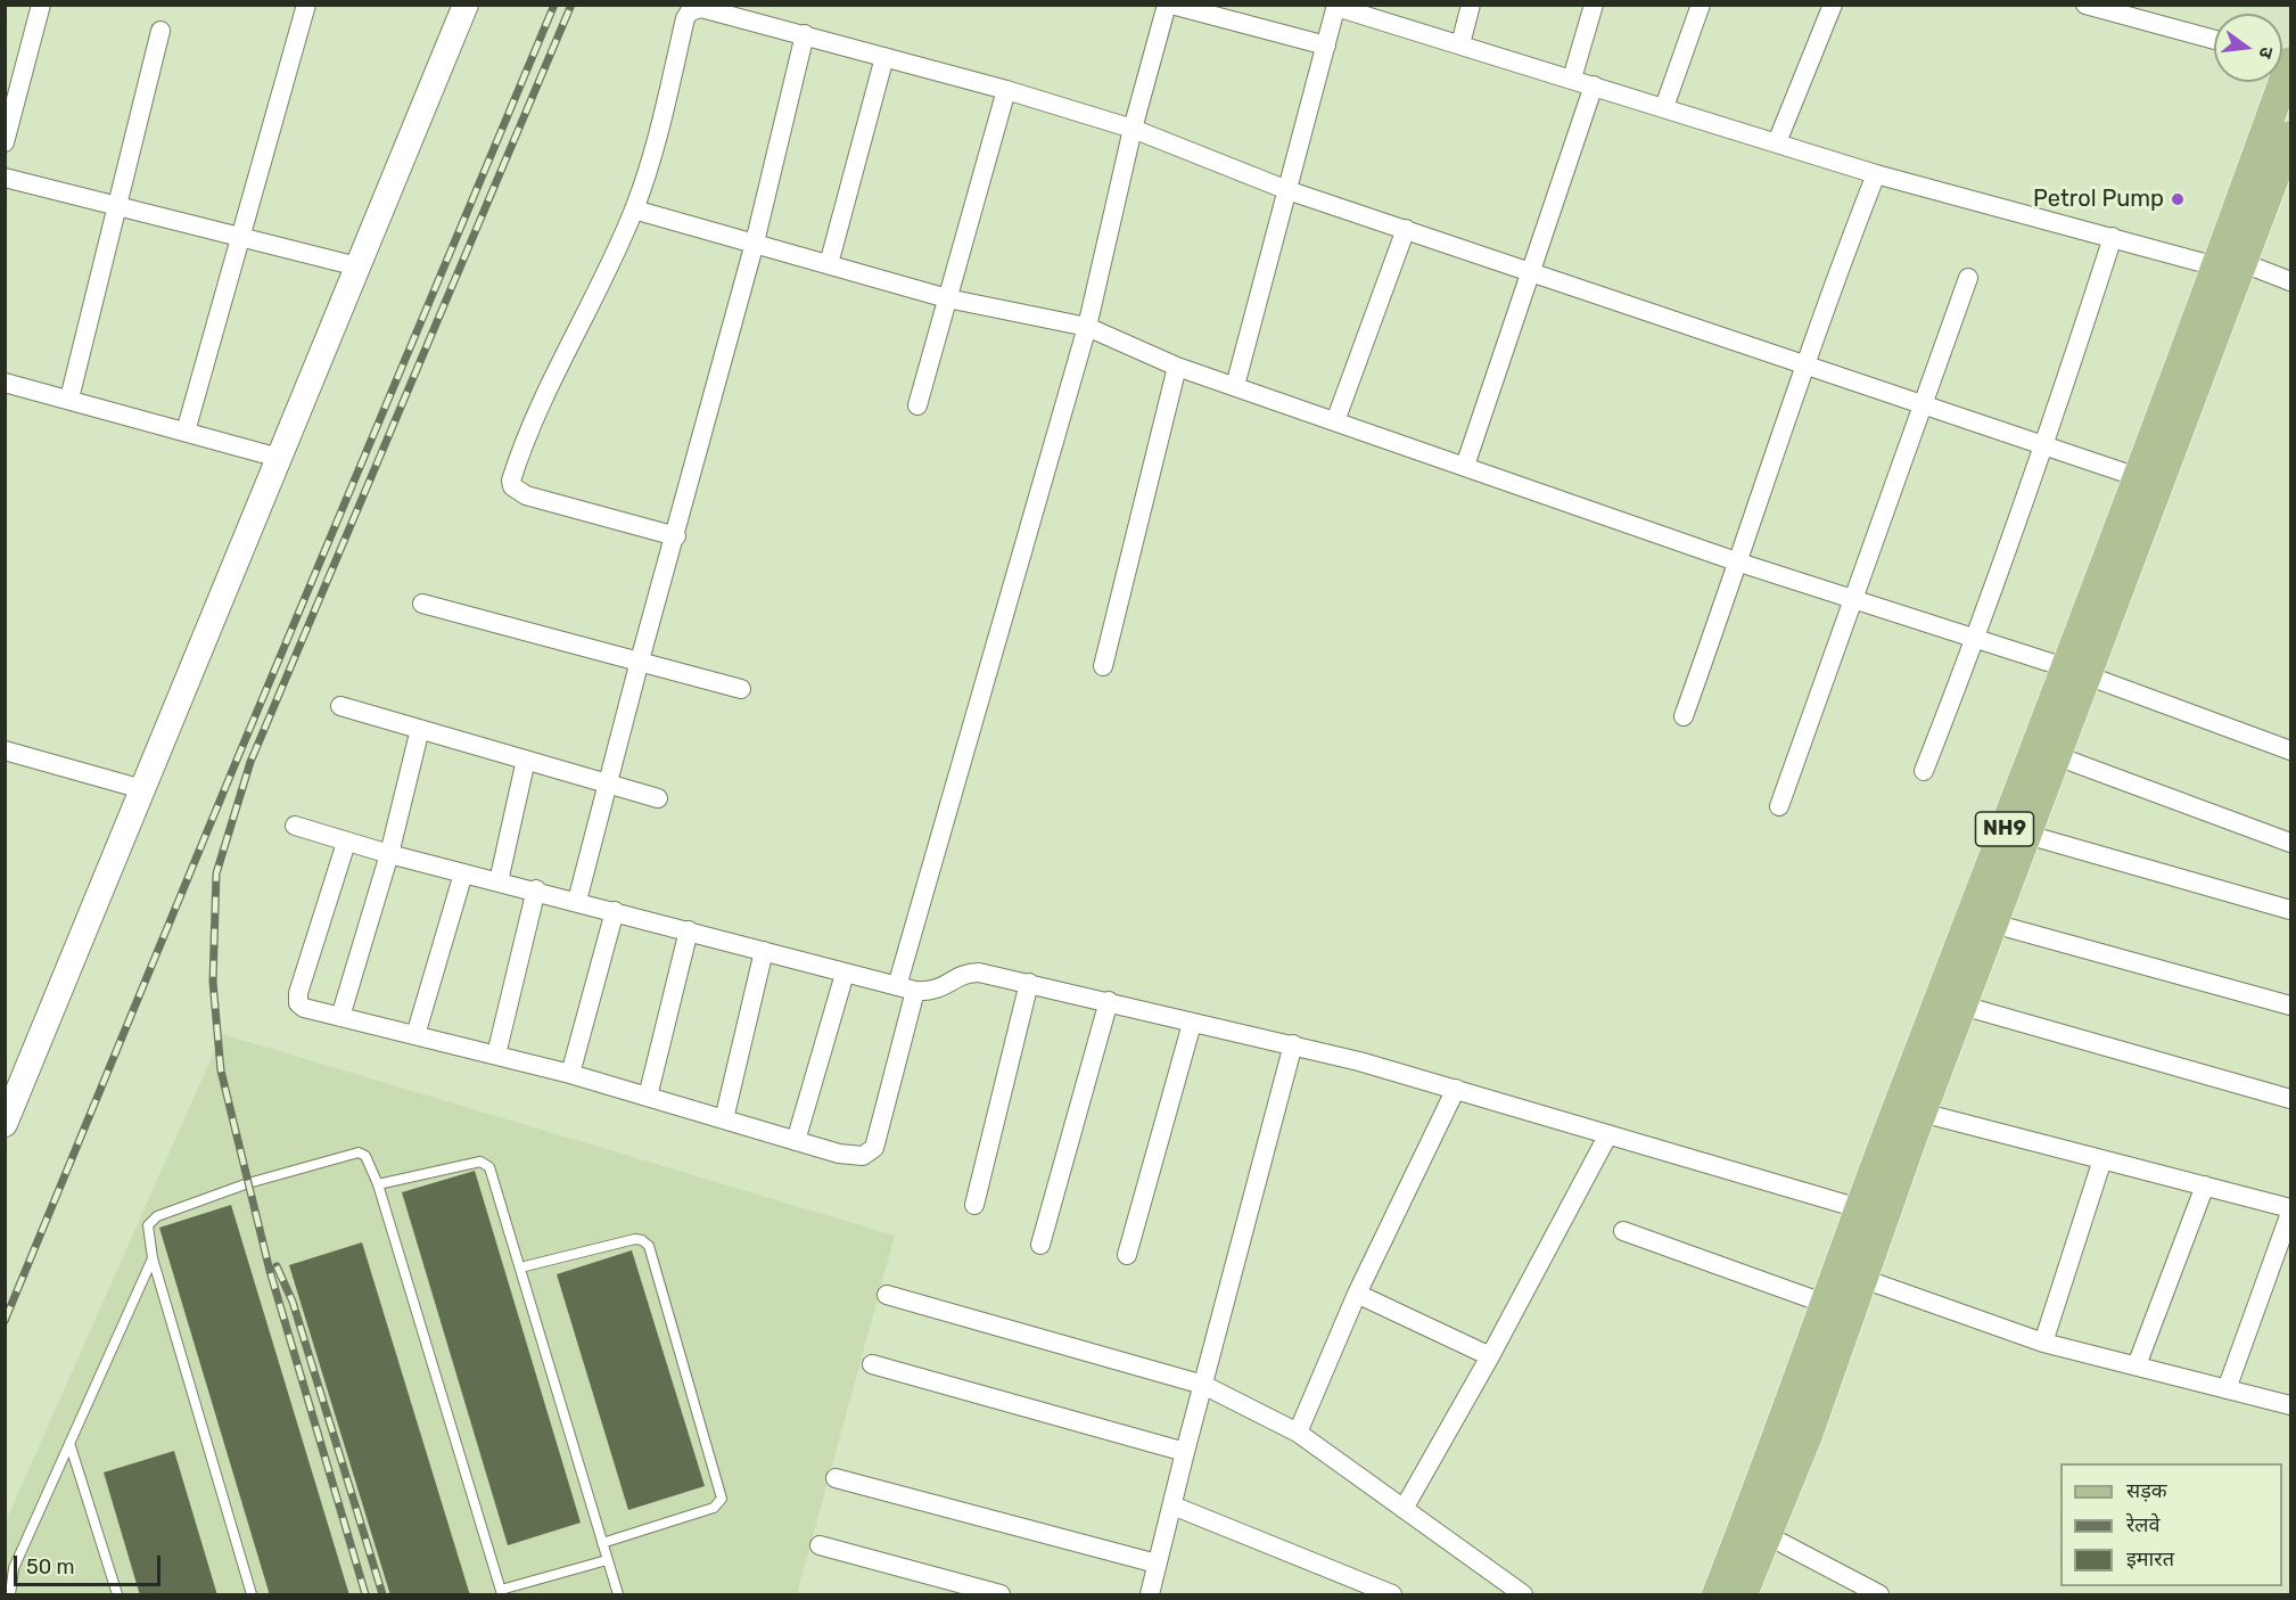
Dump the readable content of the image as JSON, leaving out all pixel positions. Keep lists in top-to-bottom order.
{
  "streets": {
    "main road": ["NH9"]
  },
  "places": ["Petrol Pump"],
  "legend": ["सड़क", "रेलवे", "इमारत"],
  "scale_bar": "50 m",
  "north": "right"
}
